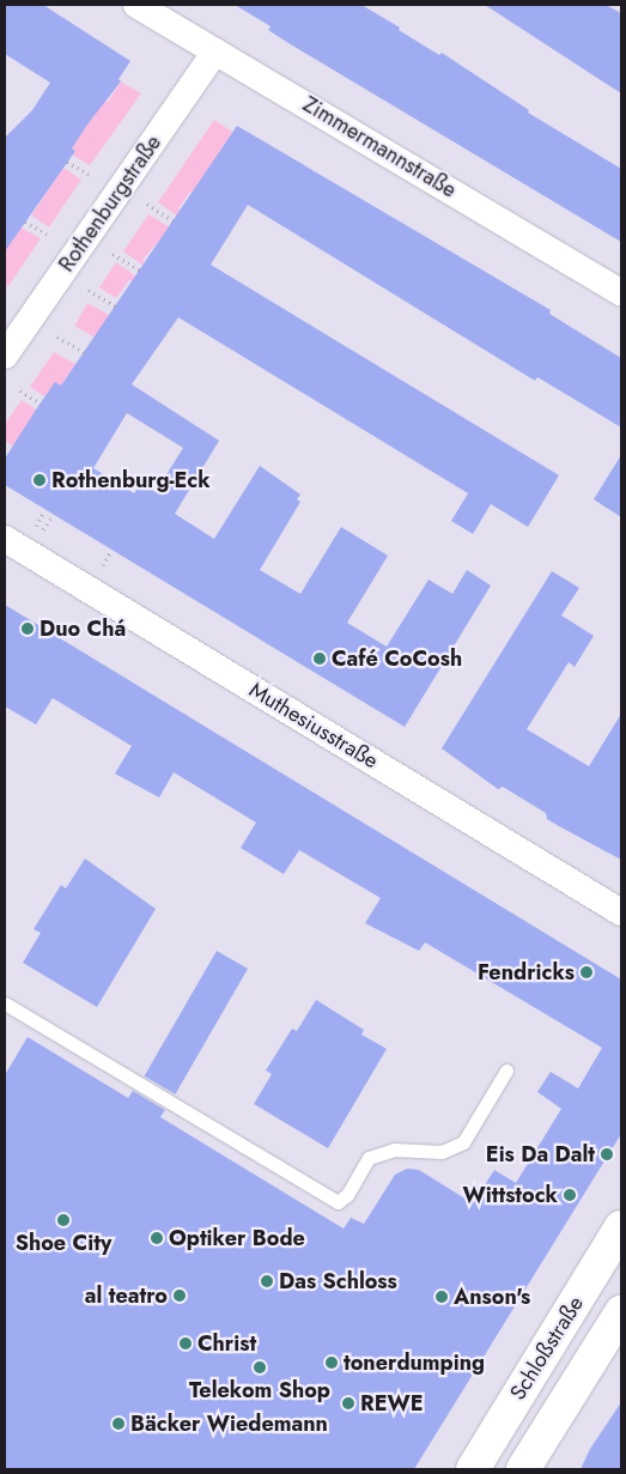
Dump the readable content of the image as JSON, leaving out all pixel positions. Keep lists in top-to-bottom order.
{
  "streets": {
    "street": [
      "Zimmermannstraße",
      "Rothenburgstraße",
      "Muthesiusstraße",
      "Schloßstraße"
    ]
  },
  "crossings": [
    ["Zimmermannstraße", "Rothenburgstraße"]
  ],
  "places": [
    "Rothenburg-Eck",
    "Duo Chá",
    "Café CoCosh",
    "Fendricks",
    "Eis Da Dalt",
    "Wittstock",
    "Shoe City",
    "Optiker Bode",
    "Das Schloss",
    "al teatro",
    "Anson's",
    "Christ",
    "tonerdumping",
    "Telekom Shop",
    "REWE",
    "Bäcker Wiedemann"
  ]
}
